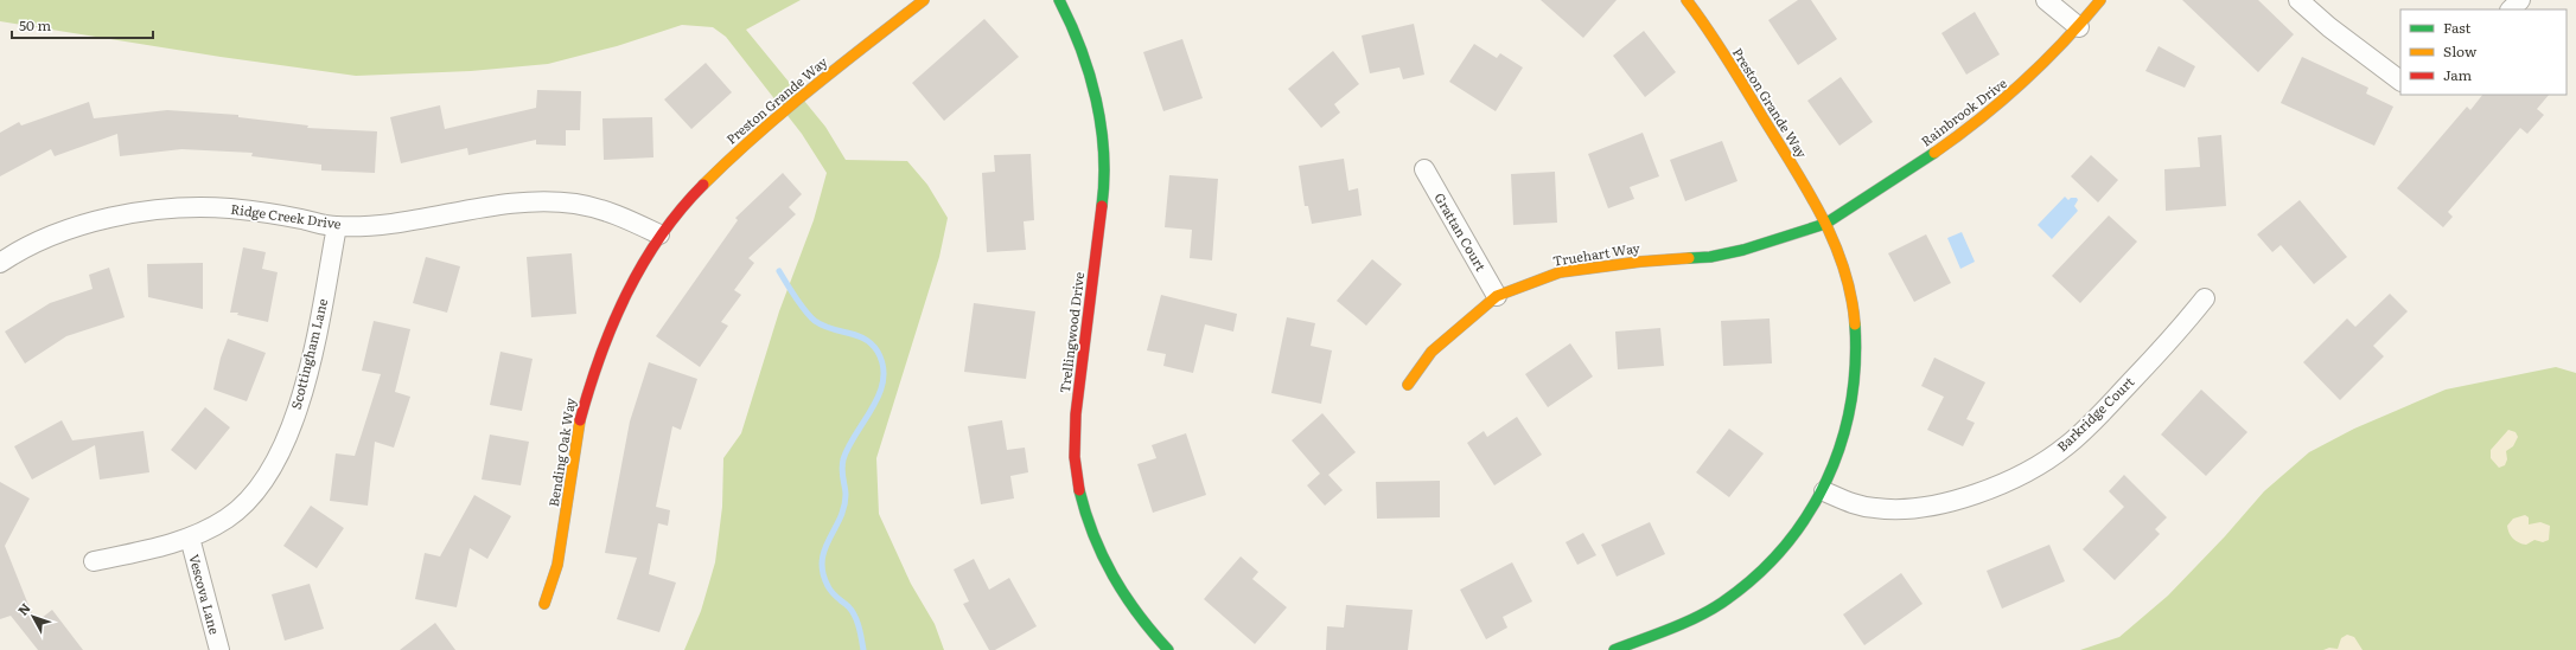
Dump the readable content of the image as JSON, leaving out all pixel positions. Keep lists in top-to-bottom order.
{
  "streets": {
    "street": [
      "Preston Grande Way",
      "Rainbrook Drive",
      "Ridge Creek Drive",
      "Grattan Court",
      "Truehart Way",
      "Trellingwood Drive",
      "Scottingham Lane",
      "Barkridge Court",
      "Bending Oak Way",
      "Vescova Lane"
    ]
  },
  "crossings": [
    ["Preston Grande Way", "Rainbrook Drive"],
    ["Preston Grande Way", "Ridge Creek Drive"],
    ["Preston Grande Way", "Truehart Way"],
    ["Preston Grande Way", "Bending Oak Way"],
    ["Rainbrook Drive", "Truehart Way"],
    ["Ridge Creek Drive", "Scottingham Lane"],
    ["Ridge Creek Drive", "Bending Oak Way"],
    ["Grattan Court", "Truehart Way"],
    ["Scottingham Lane", "Vescova Lane"]
  ],
  "legend": ["Fast", "Slow", "Jam"],
  "scale_bar": "50 m",
  "north": "top left"
}
